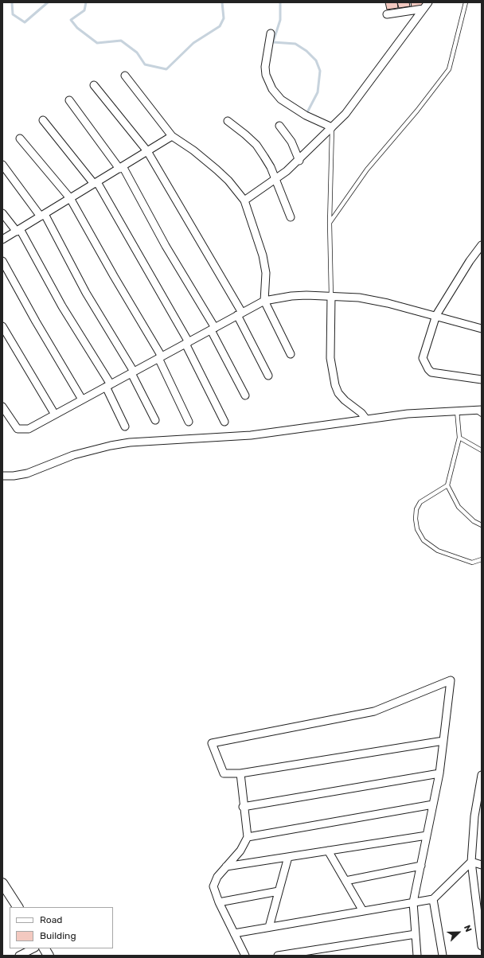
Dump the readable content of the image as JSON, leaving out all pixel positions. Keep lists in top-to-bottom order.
{
  "legend": ["Road", "Building"],
  "north": "top right"
}
